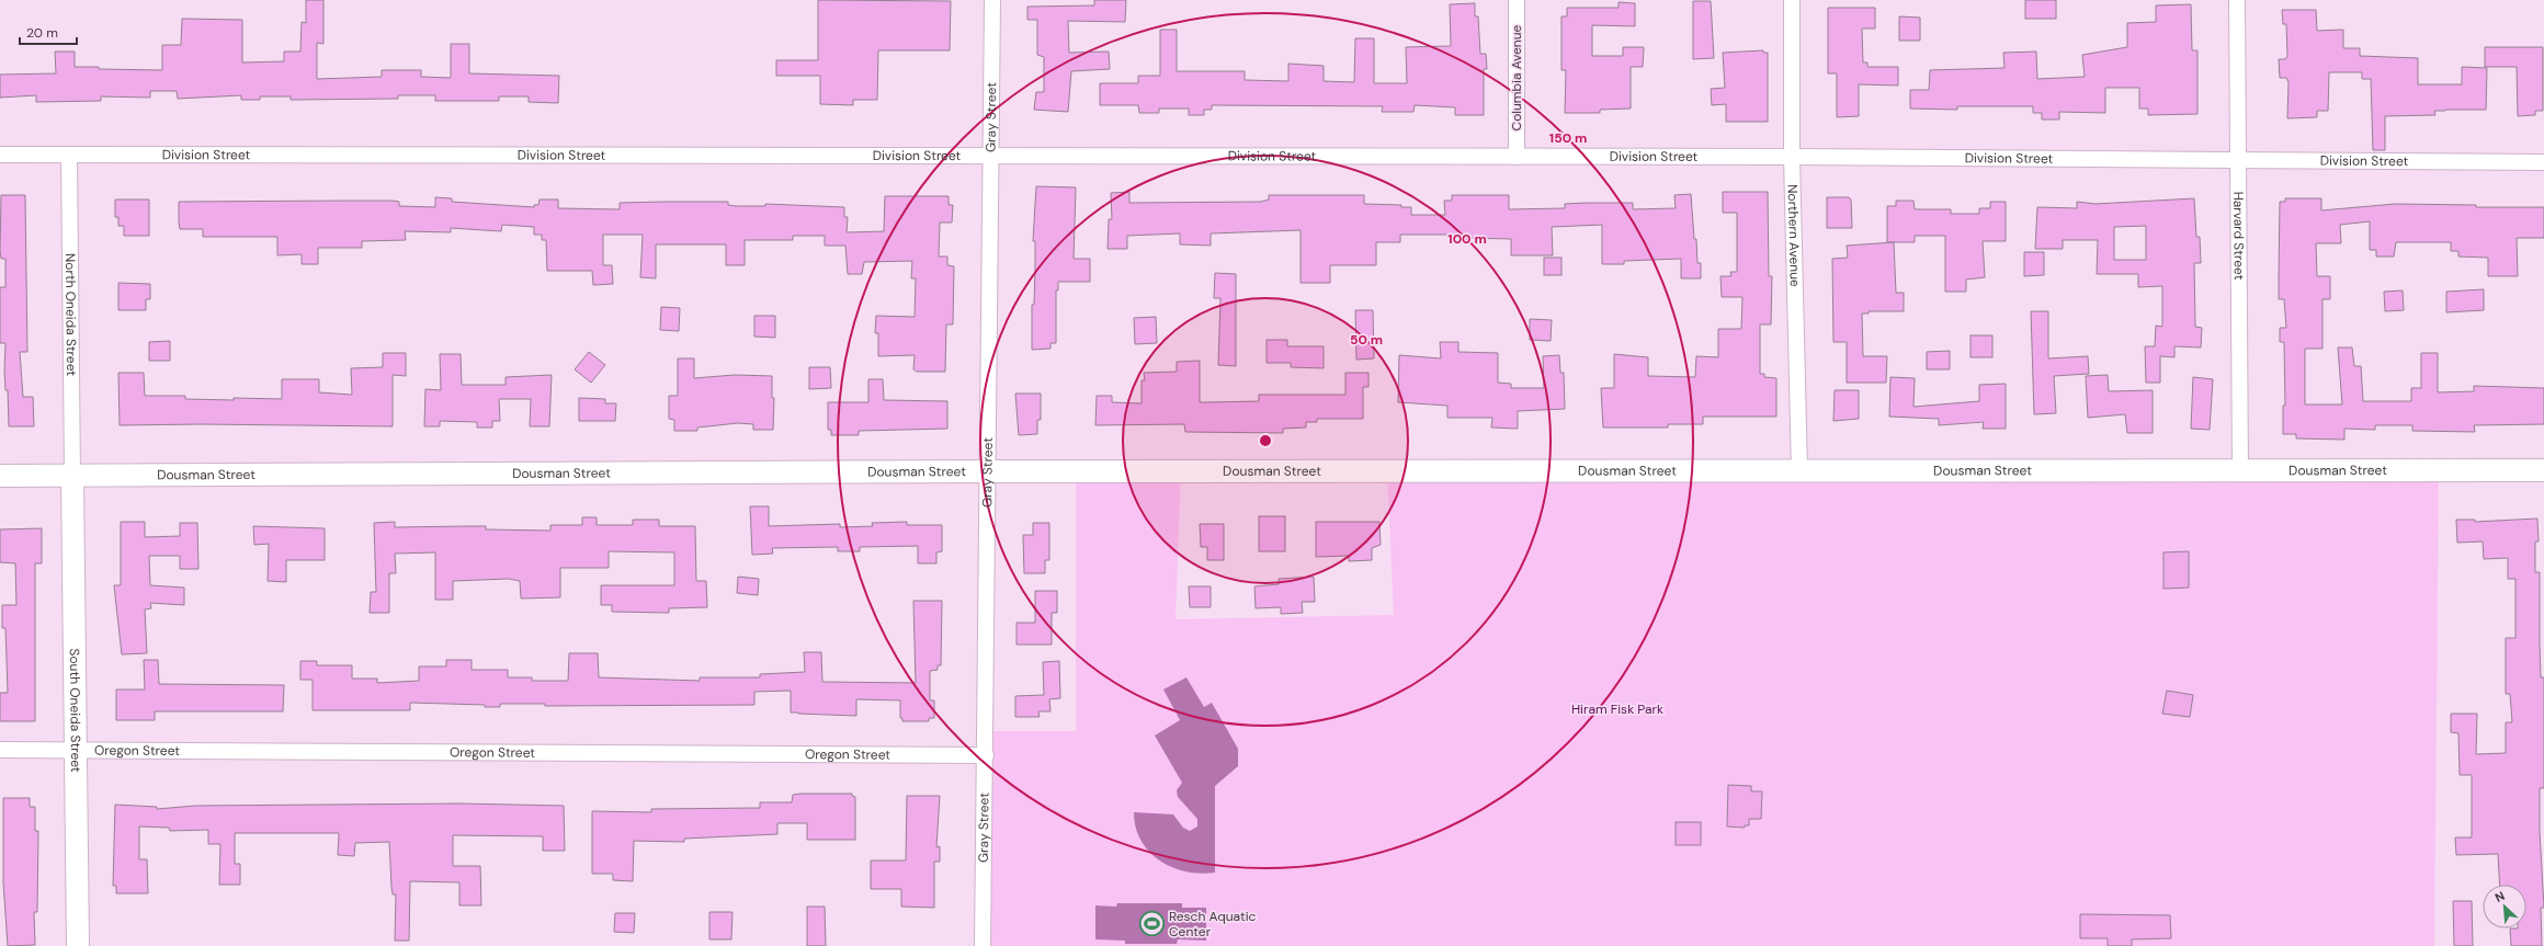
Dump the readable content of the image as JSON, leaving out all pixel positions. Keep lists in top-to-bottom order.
{
  "streets": {
    "street": [
      "Columbia Avenue",
      "Gray Street",
      "Division Street",
      "Northern Avenue",
      "Harvard Street",
      "North Oneida Street",
      "Dousman Street",
      "South Oneida Street",
      "Oregon Street"
    ]
  },
  "crossings": [
    ["Columbia Avenue", "Division Street"],
    ["Gray Street", "Division Street"],
    ["Gray Street", "Dousman Street"],
    ["Gray Street", "Oregon Street"],
    ["Division Street", "Northern Avenue"],
    ["Division Street", "Harvard Street"],
    ["Division Street", "North Oneida Street"],
    ["Northern Avenue", "Dousman Street"],
    ["Harvard Street", "Dousman Street"],
    ["North Oneida Street", "Dousman Street"],
    ["North Oneida Street", "South Oneida Street"],
    ["Dousman Street", "South Oneida Street"],
    ["South Oneida Street", "Oregon Street"]
  ],
  "parks": ["Hiram Fisk Park"],
  "places": {
    "sports": ["Resch Aquatic Center"]
  },
  "scale_bar": "20 m",
  "north": "top left",
  "rings": ["150 m", "100 m", "50 m"]
}
